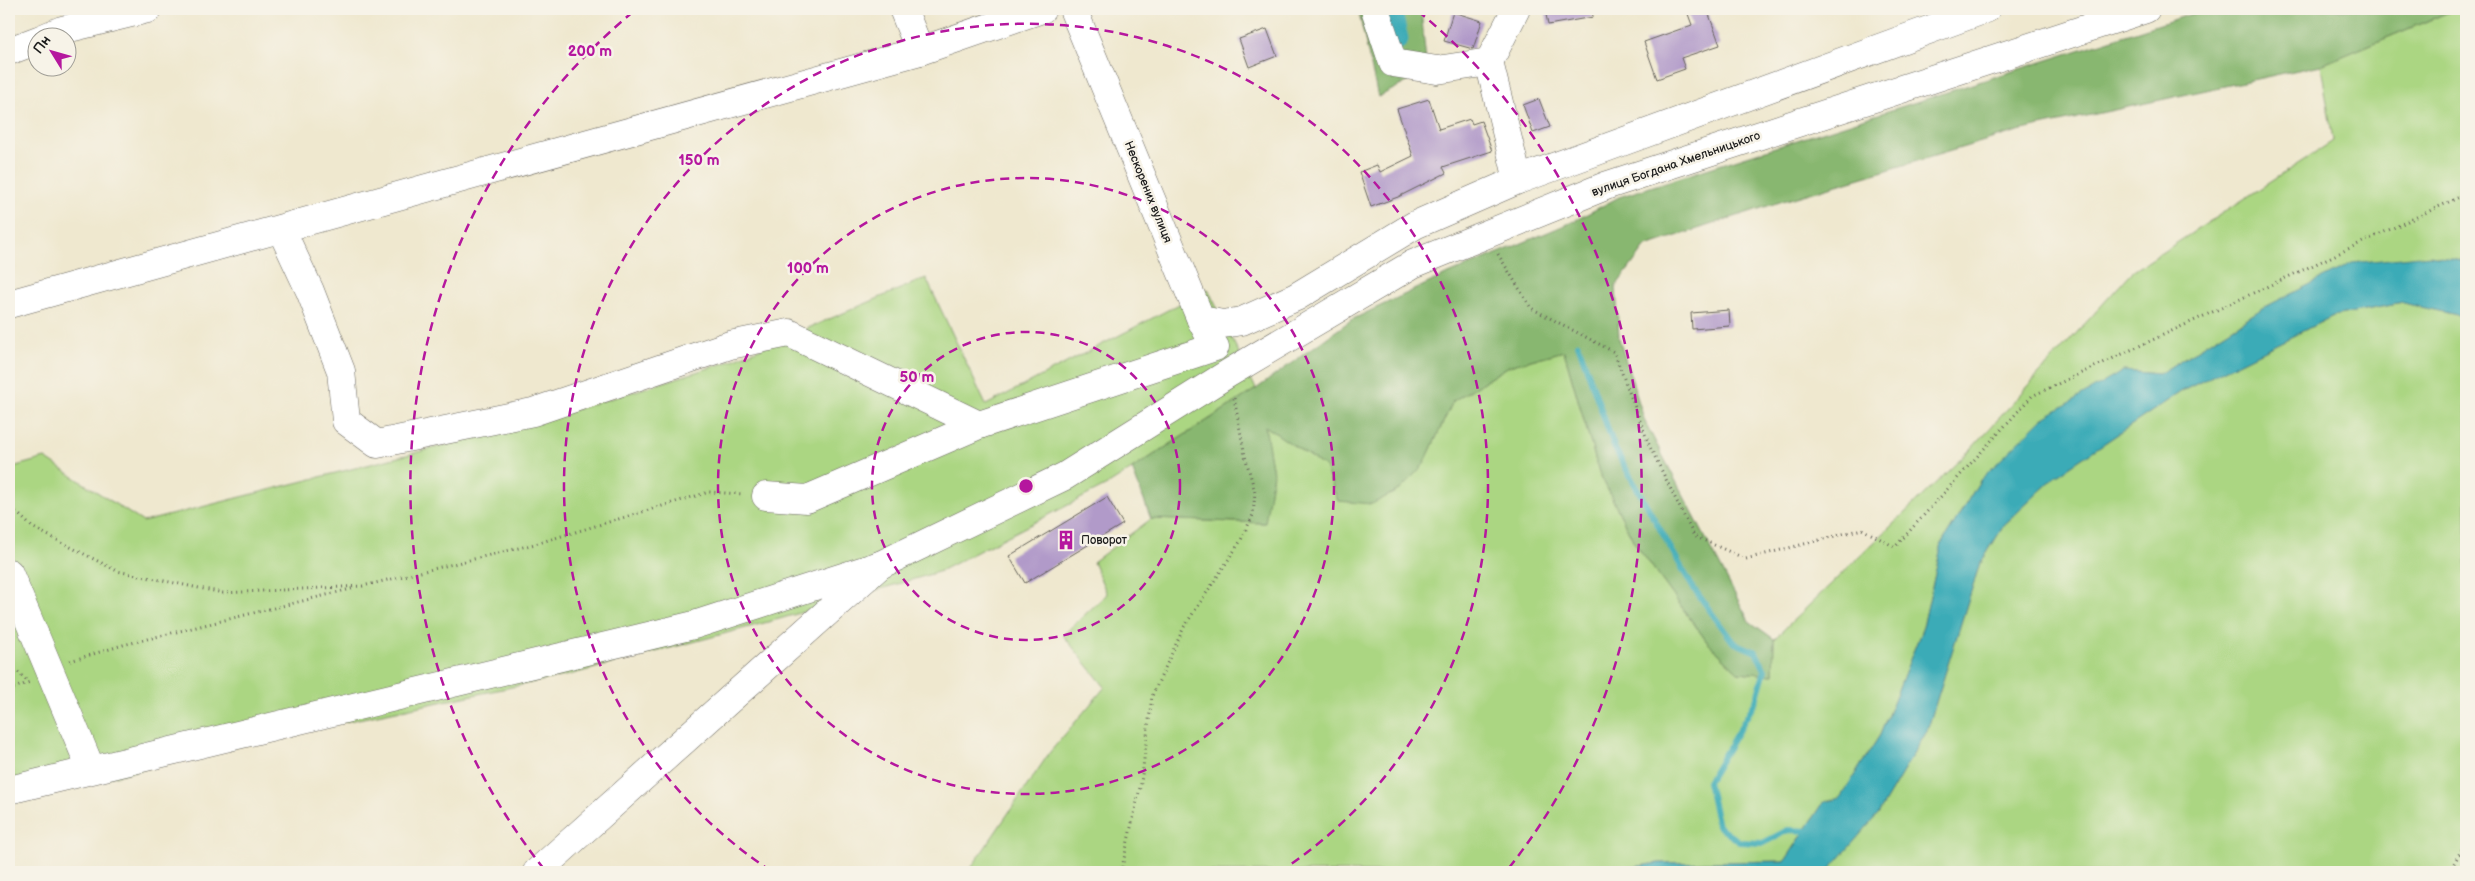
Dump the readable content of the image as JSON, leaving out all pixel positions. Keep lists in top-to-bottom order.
{
  "streets": {
    "street": ["вулиця Богдана Хмельницького", "Нескорених вулиця"]
  },
  "crossings": [
    ["вулиця Богдана Хмельницького", "Нескорених вулиця"]
  ],
  "places": {
    "building": ["Поворот"]
  },
  "north": "top left",
  "rings": [
    "200 m",
    "150 m",
    "100 m",
    "50 m"
  ]
}
